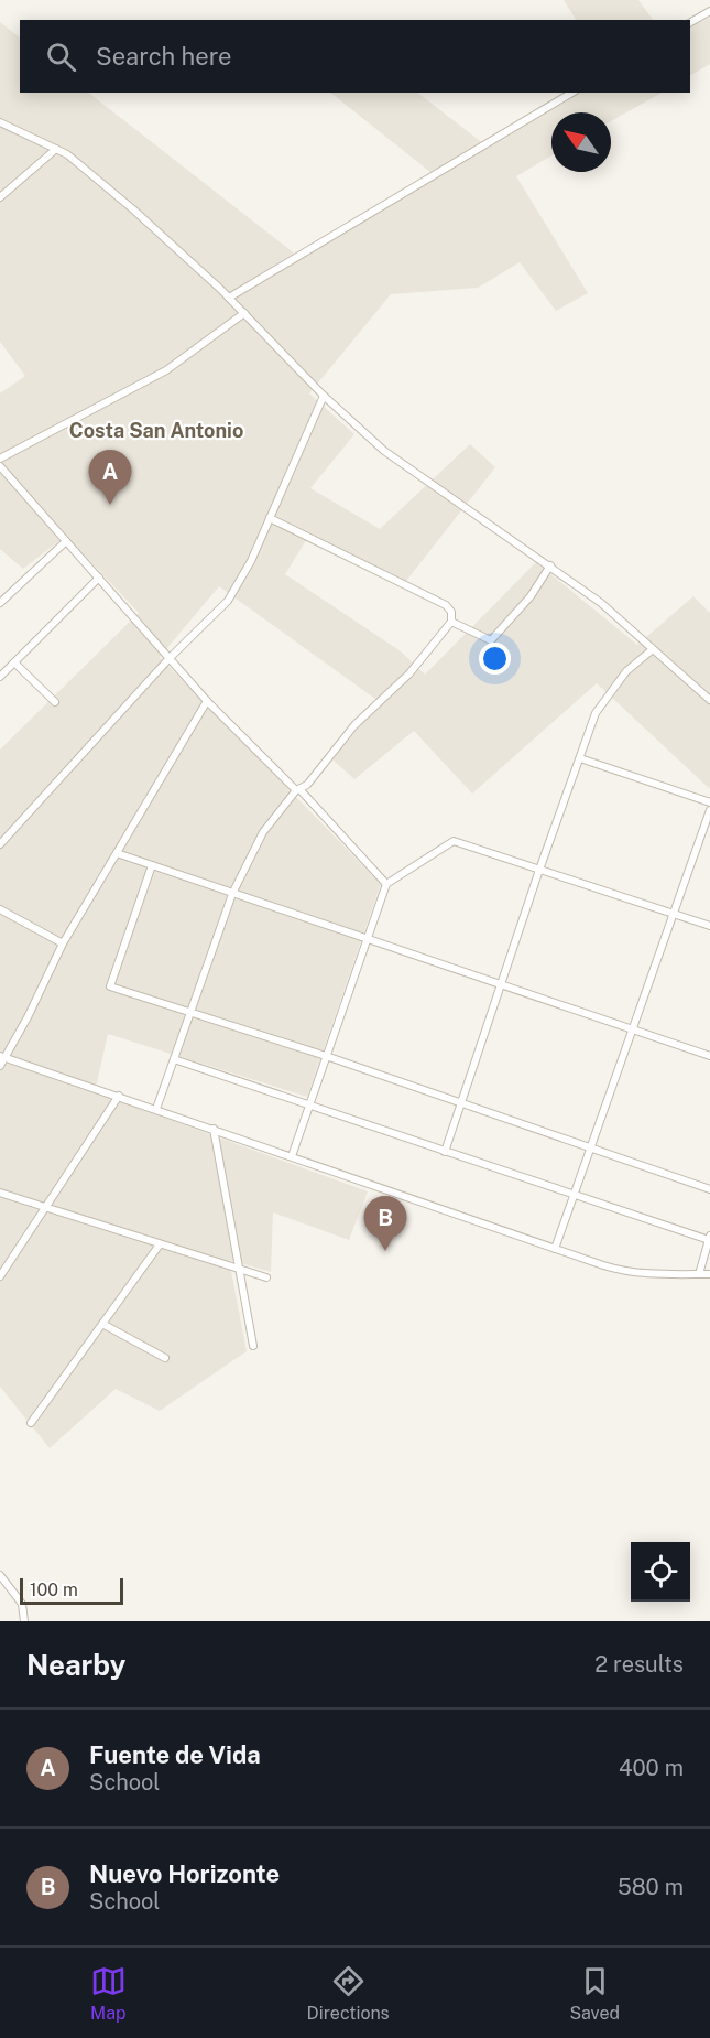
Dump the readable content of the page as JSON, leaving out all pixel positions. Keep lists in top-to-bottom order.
{
  "districts": ["Costa San Antonio"],
  "scale_bar": "100 m",
  "north": "top left",
  "page": {
    "search": "Search here",
    "pins": ["A", "B"],
    "scale": "100 m",
    "heading": ["Nearby", "2 results"],
    "list": [
      {
        "mark": "A",
        "name": "Fuente de Vida",
        "note": "School",
        "value": "400 m"
      },
      {
        "mark": "B",
        "name": "Nuevo Horizonte",
        "note": "School",
        "value": "580 m"
      }
    ],
    "nav": ["Map", "Directions", "Saved"]
  }
}
